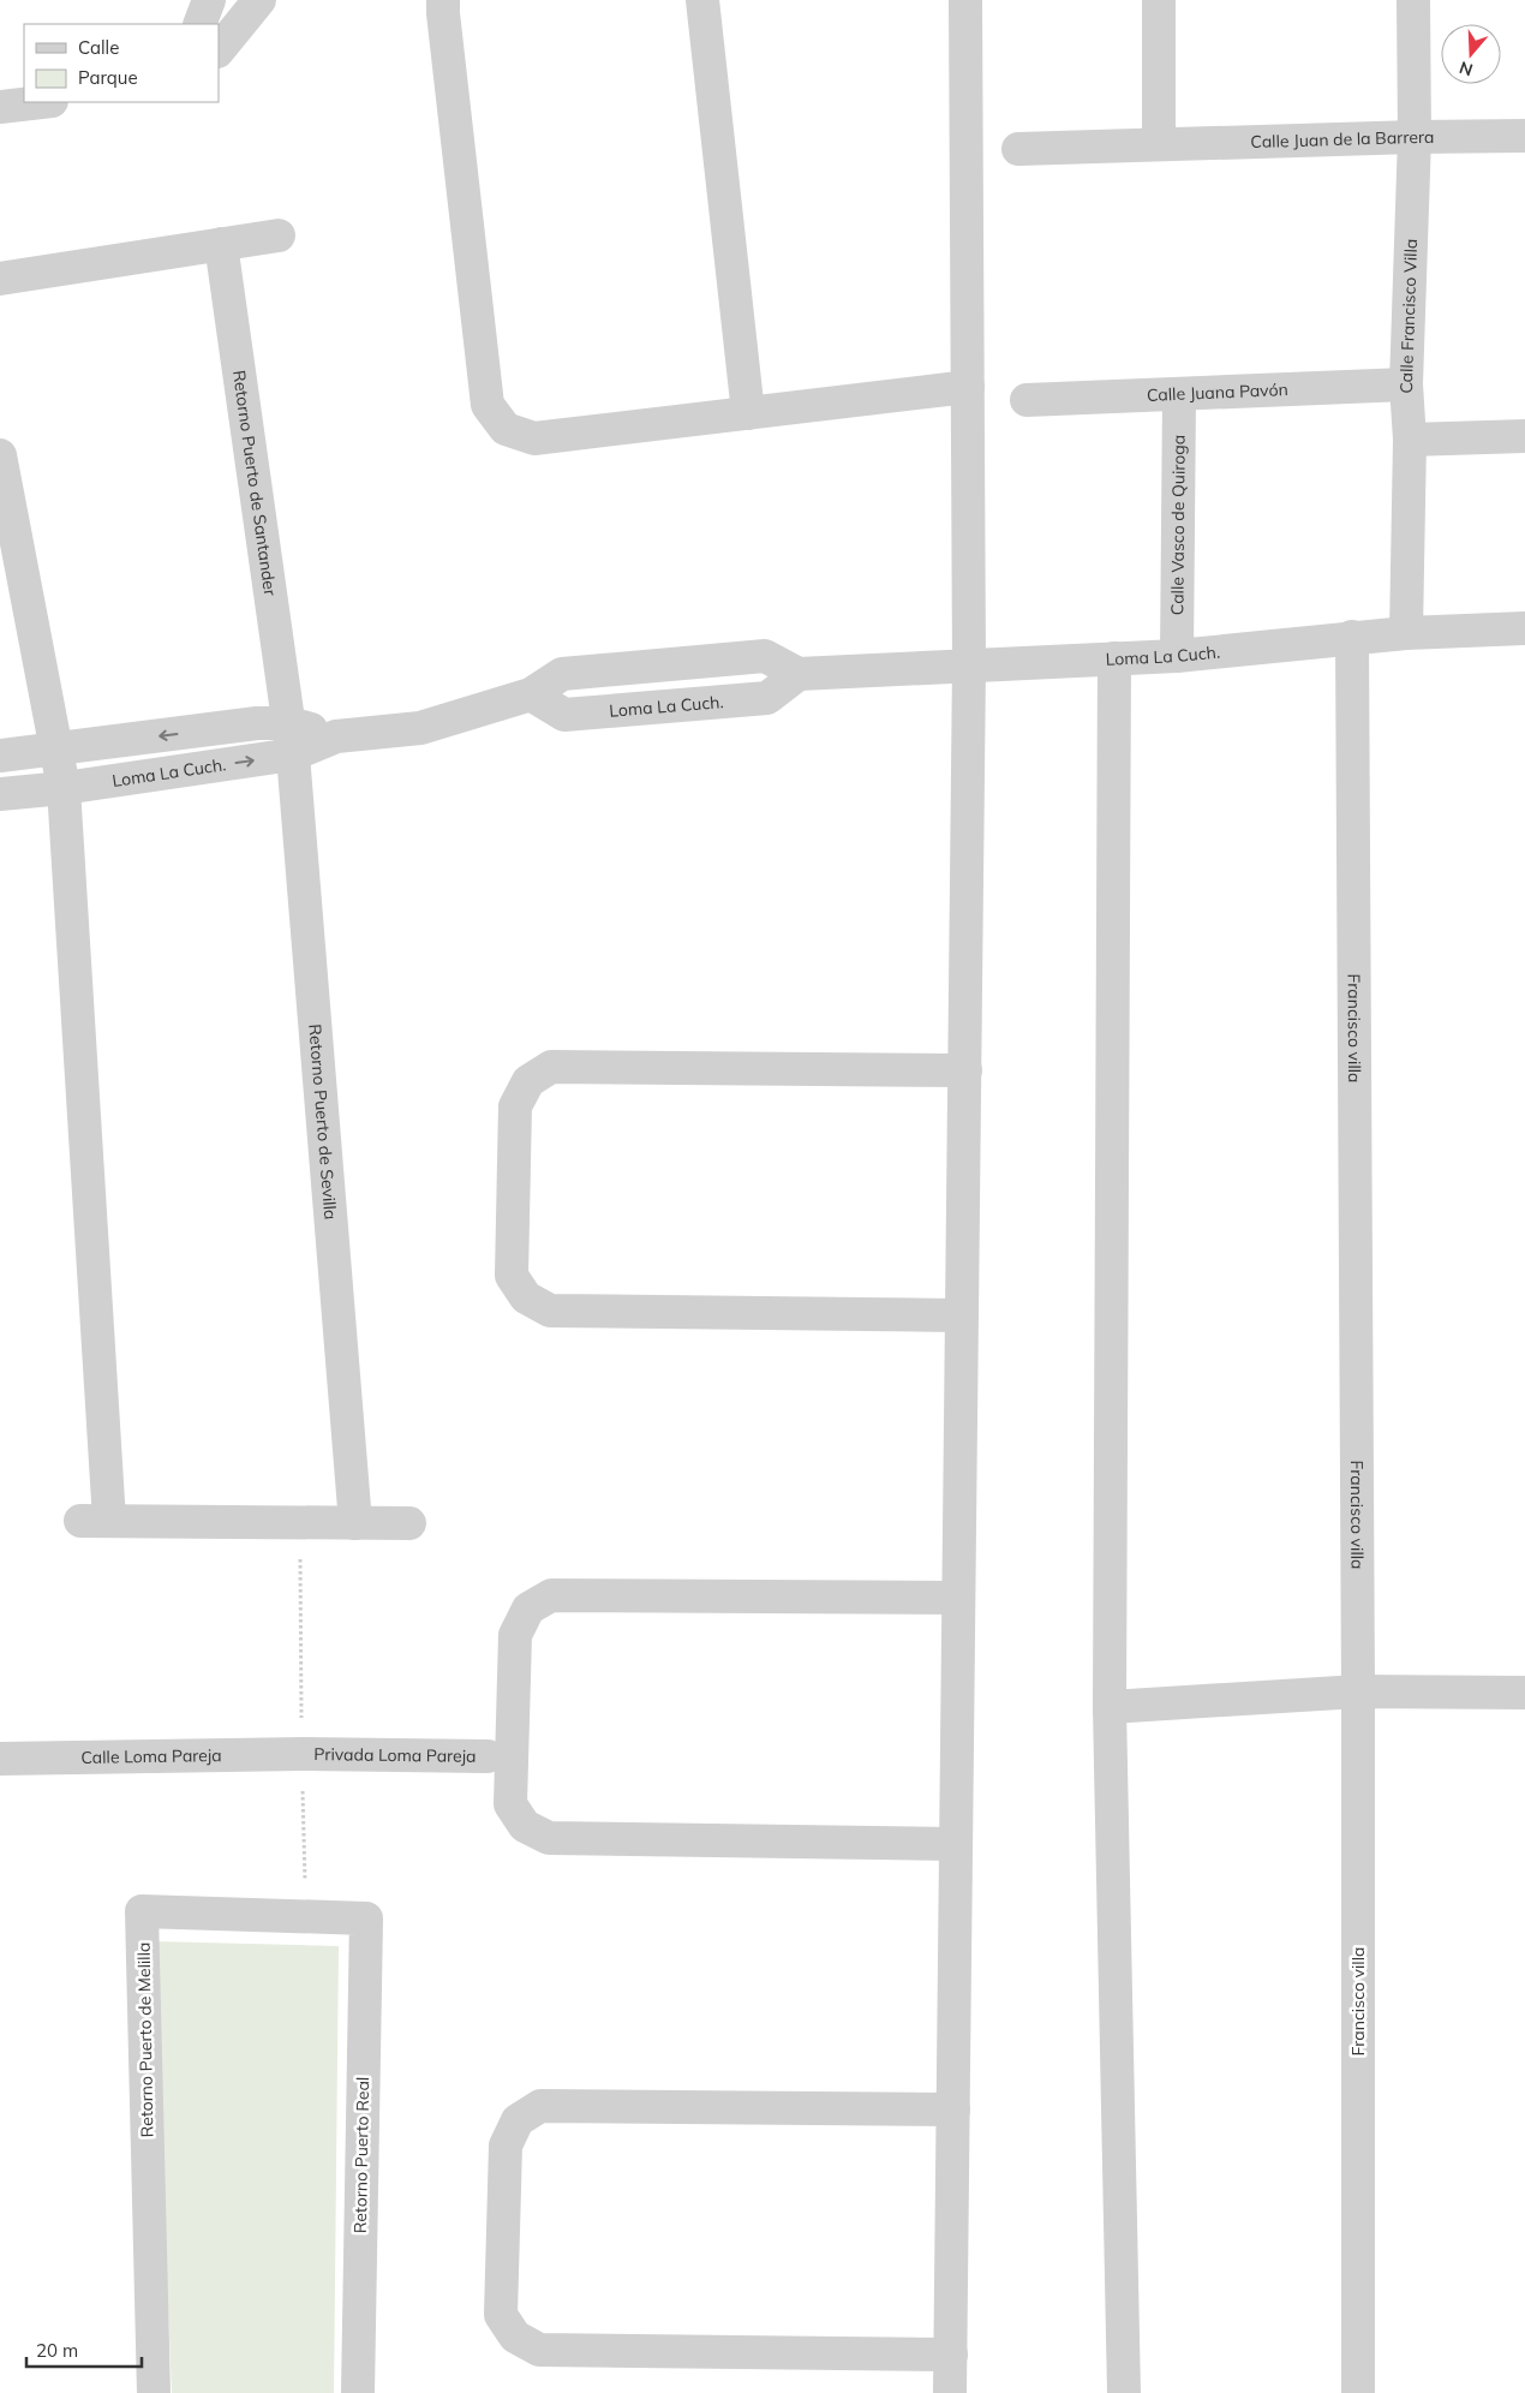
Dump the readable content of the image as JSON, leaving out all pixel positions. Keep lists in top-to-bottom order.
{
  "streets": {
    "street": [
      "Calle Juan de la Barrera",
      "Calle Francisco Villa",
      "Calle Juana Pavón",
      "Retorno Puerto de Santander",
      "Calle Vasco de Quiroga",
      "Loma La Cuch.",
      "Francisco villa",
      "Retorno Puerto de Sevilla",
      "Calle Loma Pareja",
      "Privada Loma Pareja",
      "Retorno Puerto de Melilla",
      "Retorno Puerto Real"
    ]
  },
  "crossings": [
    ["Calle Juan de la Barrera", "Calle Francisco Villa"],
    ["Calle Francisco Villa", "Calle Juana Pavón"],
    ["Calle Francisco Villa", "Loma La Cuch."],
    ["Calle Juana Pavón", "Calle Vasco de Quiroga"],
    ["Retorno Puerto de Santander", "Loma La Cuch."],
    ["Retorno Puerto de Santander", "Retorno Puerto de Sevilla"],
    ["Calle Vasco de Quiroga", "Loma La Cuch."],
    ["Loma La Cuch.", "Francisco villa"],
    ["Loma La Cuch.", "Retorno Puerto de Sevilla"],
    ["Calle Loma Pareja", "Privada Loma Pareja"],
    ["Retorno Puerto de Melilla", "Retorno Puerto Real"]
  ],
  "legend": ["Calle", "Parque"],
  "scale_bar": "20 m",
  "north": "bottom"
}
